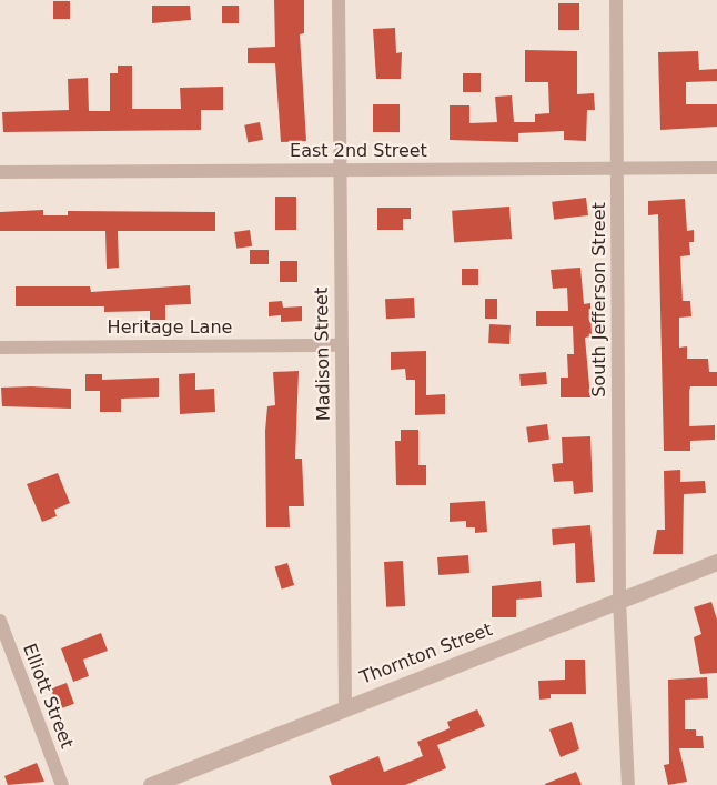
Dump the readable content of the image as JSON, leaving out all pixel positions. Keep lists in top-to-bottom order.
{
  "streets": {
    "street": [
      "East 2nd Street",
      "South Jefferson Street",
      "Heritage Lane",
      "Madison Street",
      "Thornton Street",
      "Elliott Street"
    ]
  },
  "crossings": [
    ["East 2nd Street", "South Jefferson Street"],
    ["East 2nd Street", "Madison Street"],
    ["South Jefferson Street", "Thornton Street"],
    ["Heritage Lane", "Madison Street"],
    ["Madison Street", "Thornton Street"]
  ]
}
